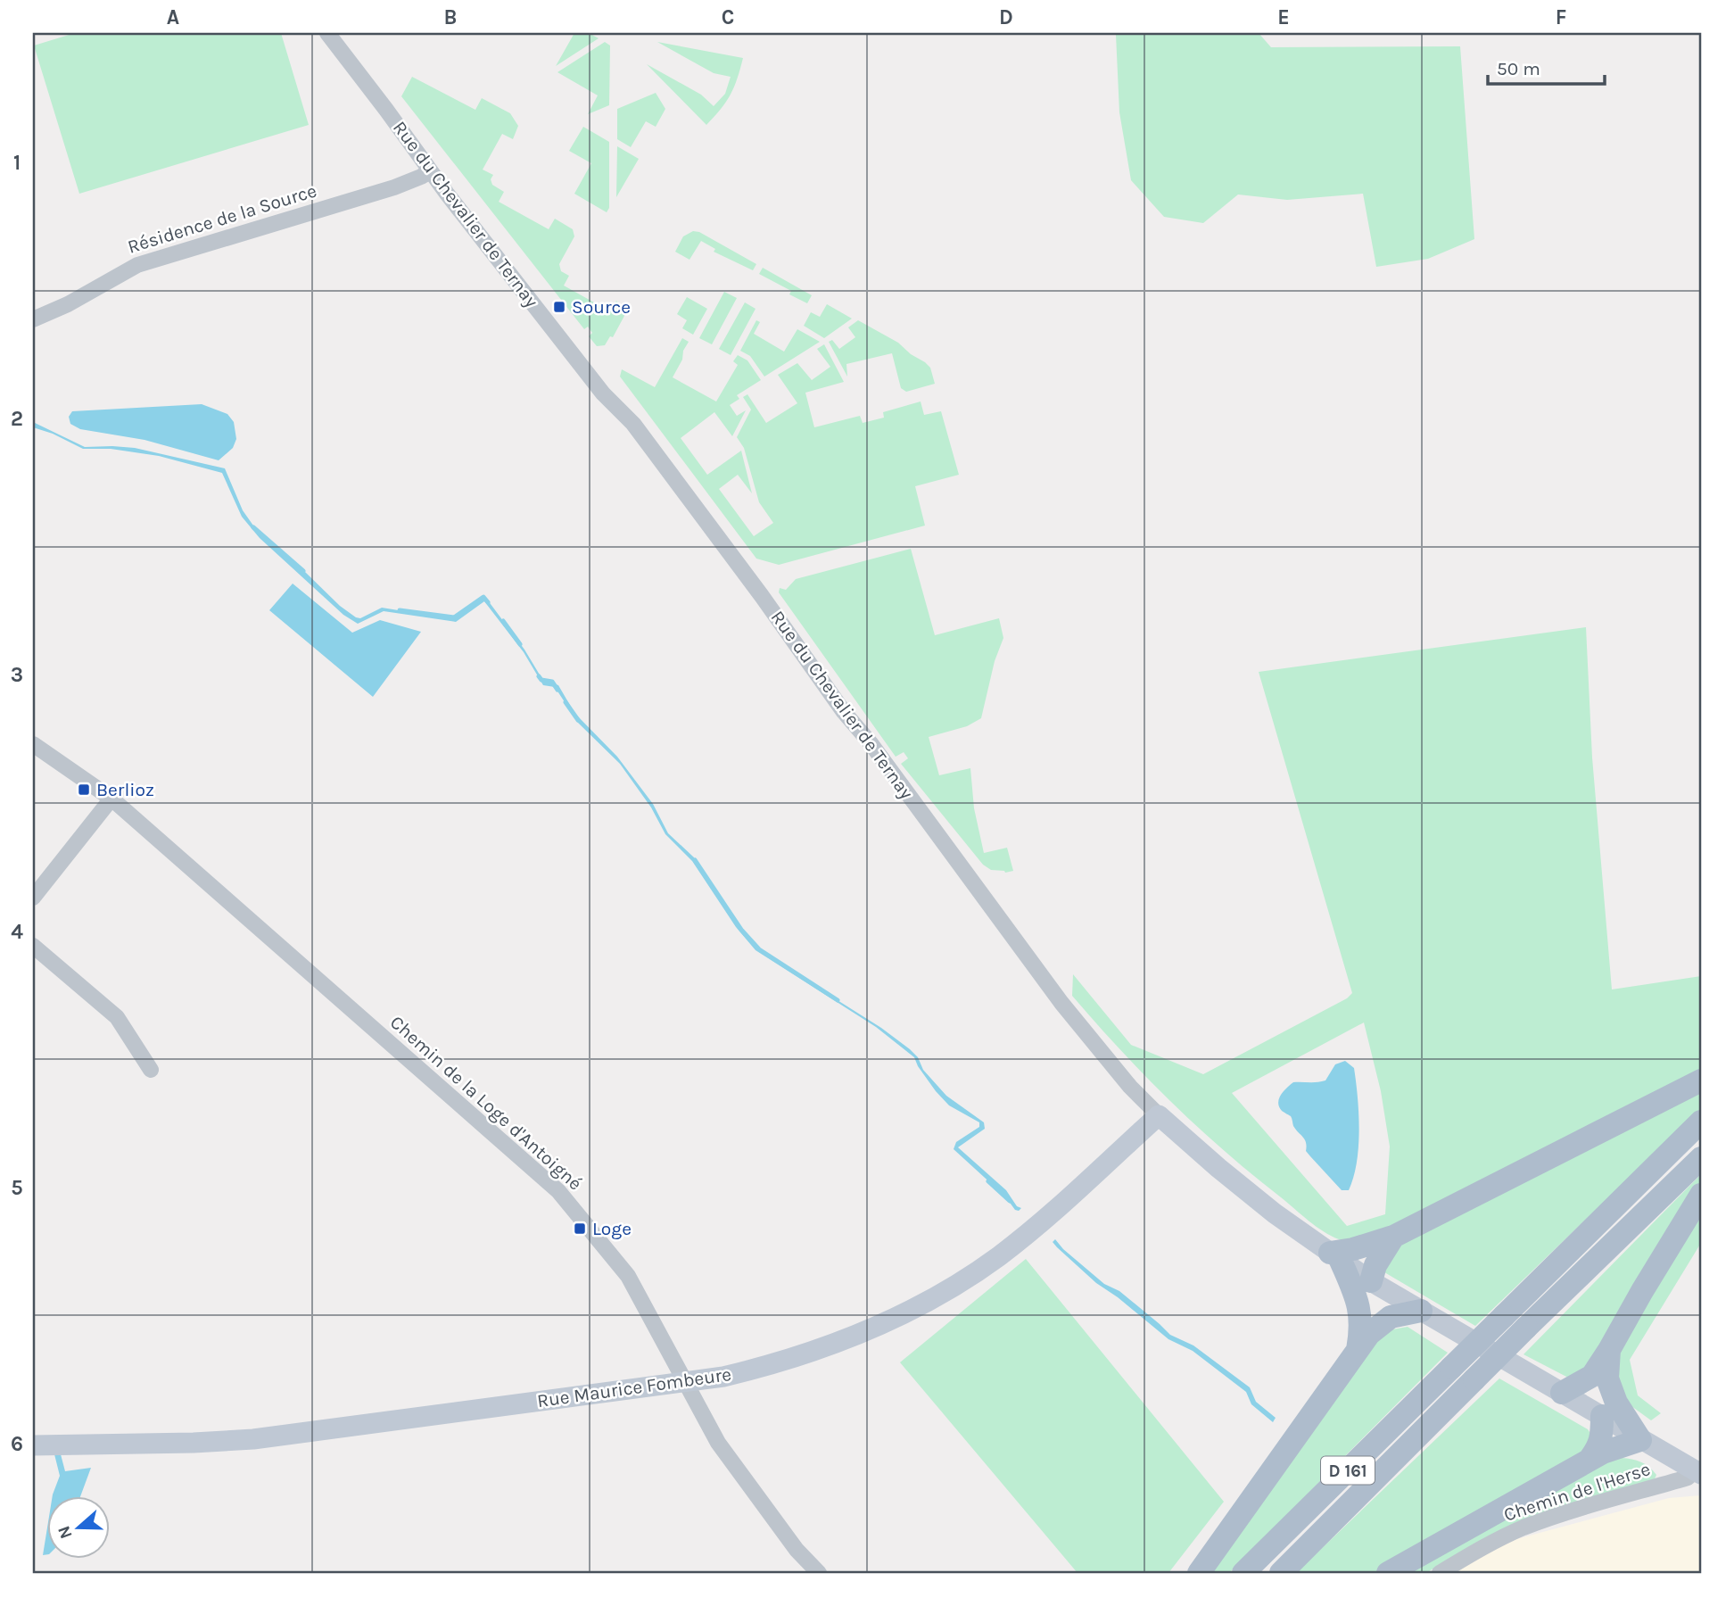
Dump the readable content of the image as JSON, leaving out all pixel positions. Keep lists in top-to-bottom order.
{
  "streets": {
    "main road": ["D 161"],
    "street": [
      "Rue du Chevalier de Ternay",
      "Résidence de la Source",
      "Chemin de la Loge d'Antoigné",
      "Rue Maurice Fombeure",
      "Chemin de l'Herse"
    ]
  },
  "crossings": [
    ["Rue du Chevalier de Ternay", "Résidence de la Source"],
    ["Rue du Chevalier de Ternay", "Rue Maurice Fombeure"],
    ["Rue du Chevalier de Ternay", "Chemin de l'Herse"],
    ["Chemin de la Loge d'Antoigné", "Rue Maurice Fombeure"]
  ],
  "places": {
    "transit": ["Source", "Berlioz", "Loge"]
  },
  "scale_bar": "50 m",
  "north": "left",
  "grid": {
    "columns": [
      "A",
      "B",
      "C",
      "D",
      "E",
      "F"
    ],
    "rows": [
      "1",
      "2",
      "3",
      "4",
      "5",
      "6"
    ]
  }
}
